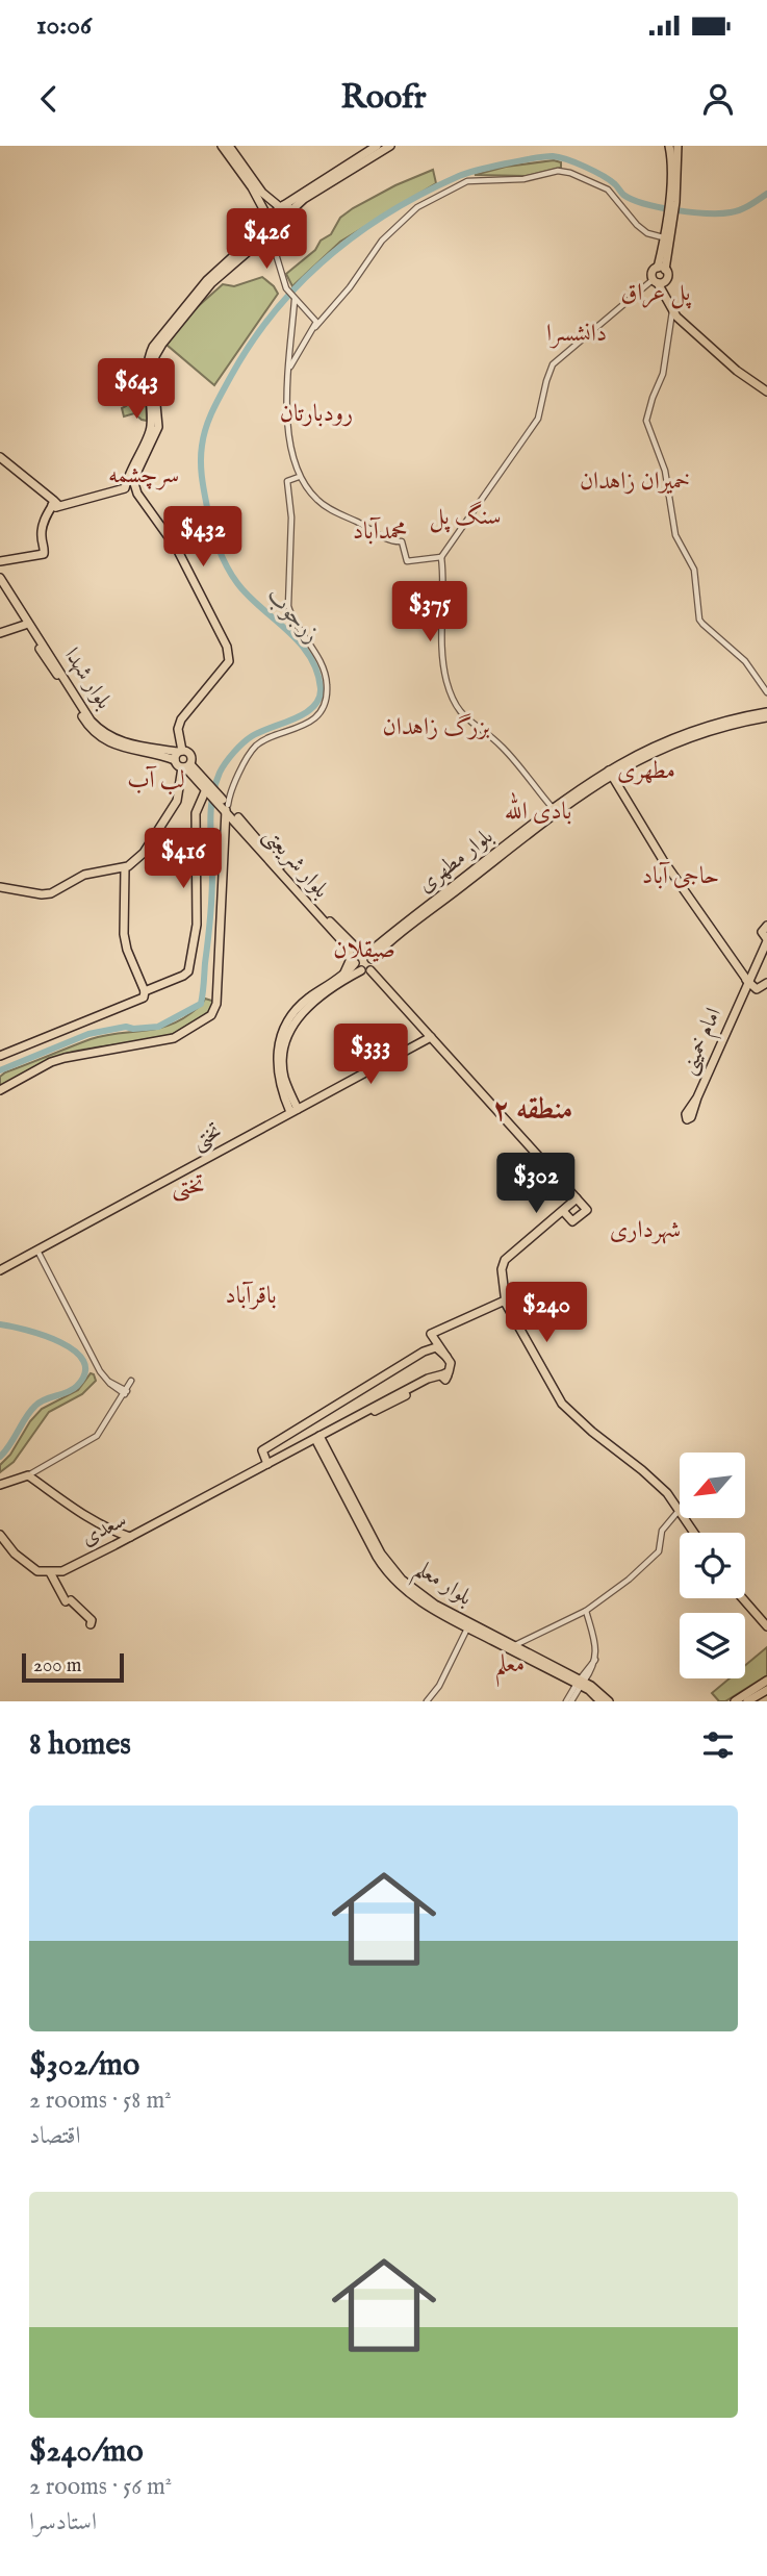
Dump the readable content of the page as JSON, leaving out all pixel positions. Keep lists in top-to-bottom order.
{
  "streets": {
    "main road": [
      "بلوار شهدا",
      "بلوار مطهری",
      "بلوار شریعتی",
      "امام خمینی",
      "تختی",
      "سعدی",
      "بلوار معلم"
    ]
  },
  "crossings": [
    ["بلوار مطهری", "بلوار شریعتی"],
    ["سعدی", "بلوار معلم"]
  ],
  "districts": [
    "پل عراق",
    "دانشسرا",
    "رودبارتان",
    "سرچشمه",
    "خمیران زاهدان",
    "سنگ پل",
    "محمدآباد",
    "بزرگ زاهدان",
    "مطهری",
    "لب آب",
    "بادی الله",
    "حاجی آباد",
    "صیقلان",
    "منطقه ۲",
    "تختی",
    "شهرداری",
    "باقرآباد",
    "معلم"
  ],
  "water": ["زرجوب"],
  "scale_bar": "200 m",
  "north": "bottom left",
  "page": {
    "status": "10:06",
    "header": "Roofr",
    "price": [
      "$426",
      "$643",
      "$432",
      "$375",
      "$416",
      "$333",
      "$302",
      "$240"
    ],
    "scale": "200 m",
    "heading": "8 homes",
    "list": [
      {
        "name": "$302/mo",
        "note": "2 rooms · 58 m² · اقتصاد"
      },
      {
        "name": "$240/mo",
        "note": "2 rooms · 56 m² · استادسرا"
      }
    ]
  }
}
